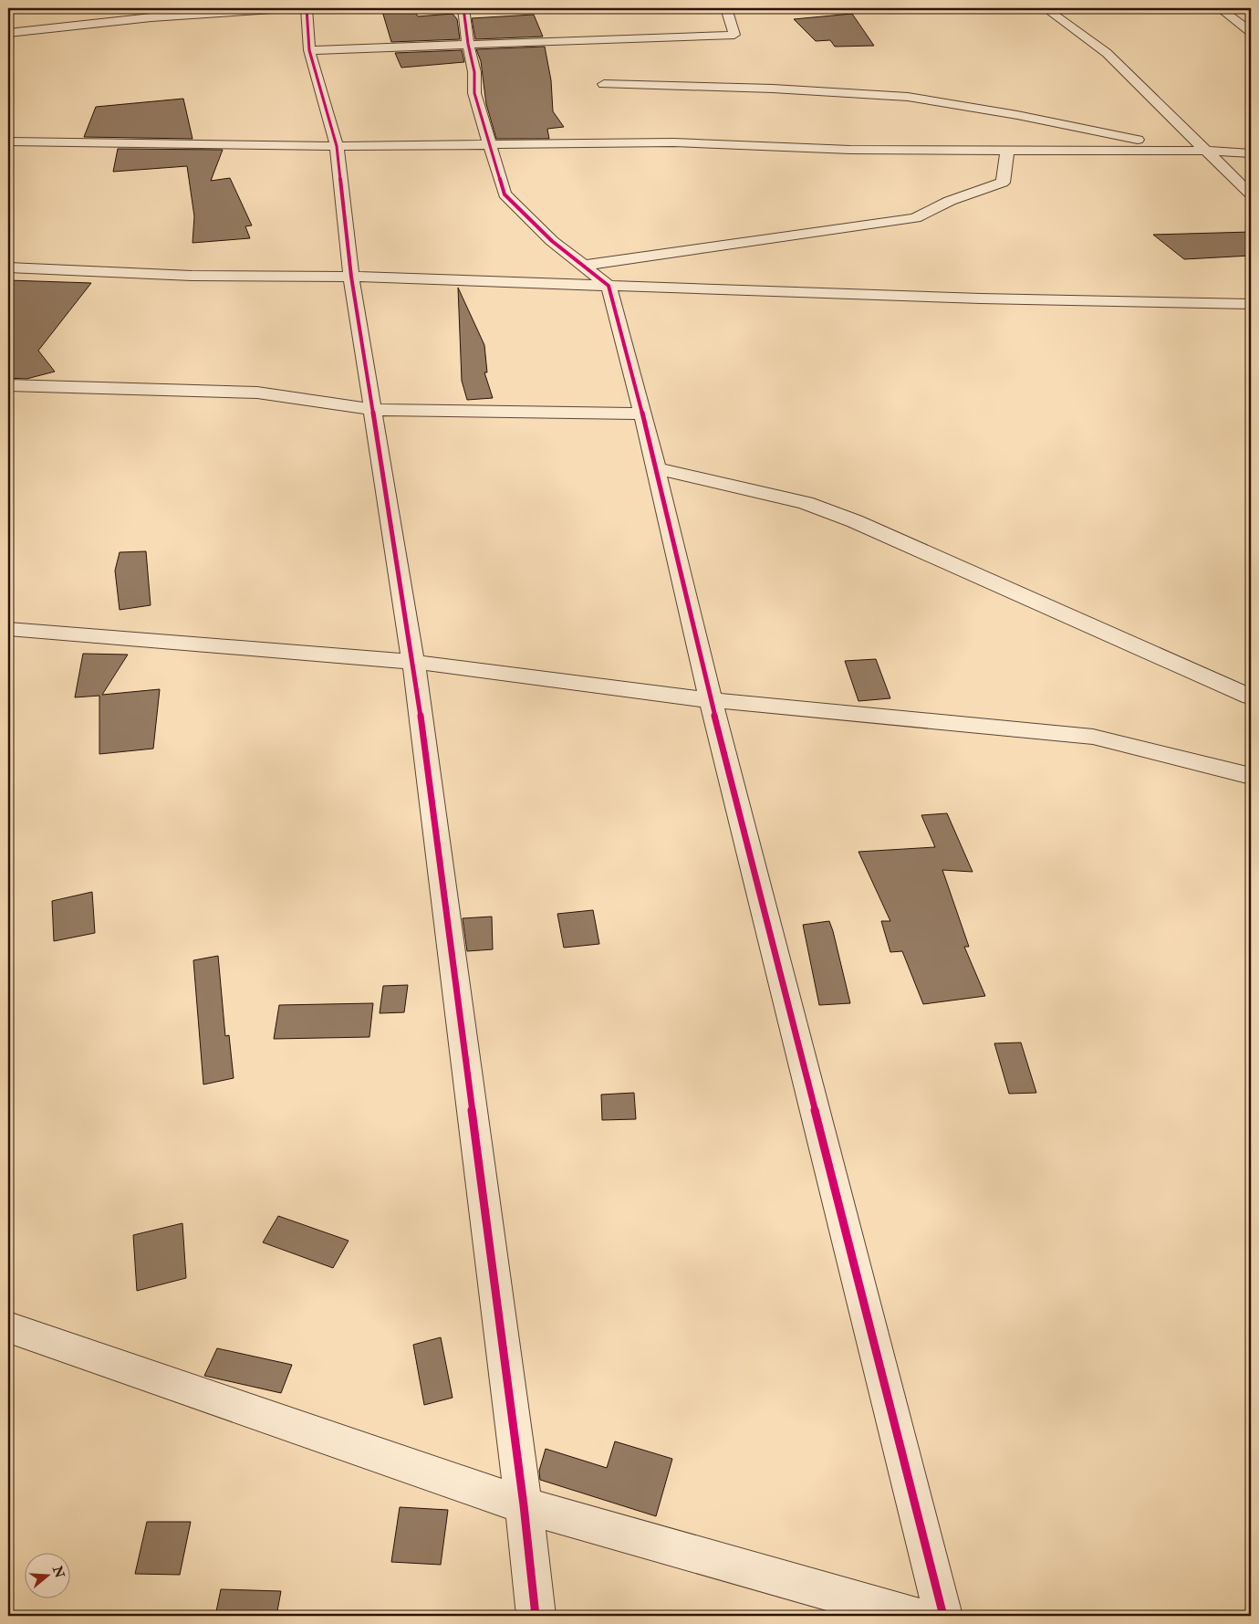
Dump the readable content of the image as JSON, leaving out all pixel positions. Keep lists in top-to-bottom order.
{
  "north": "right"
}
